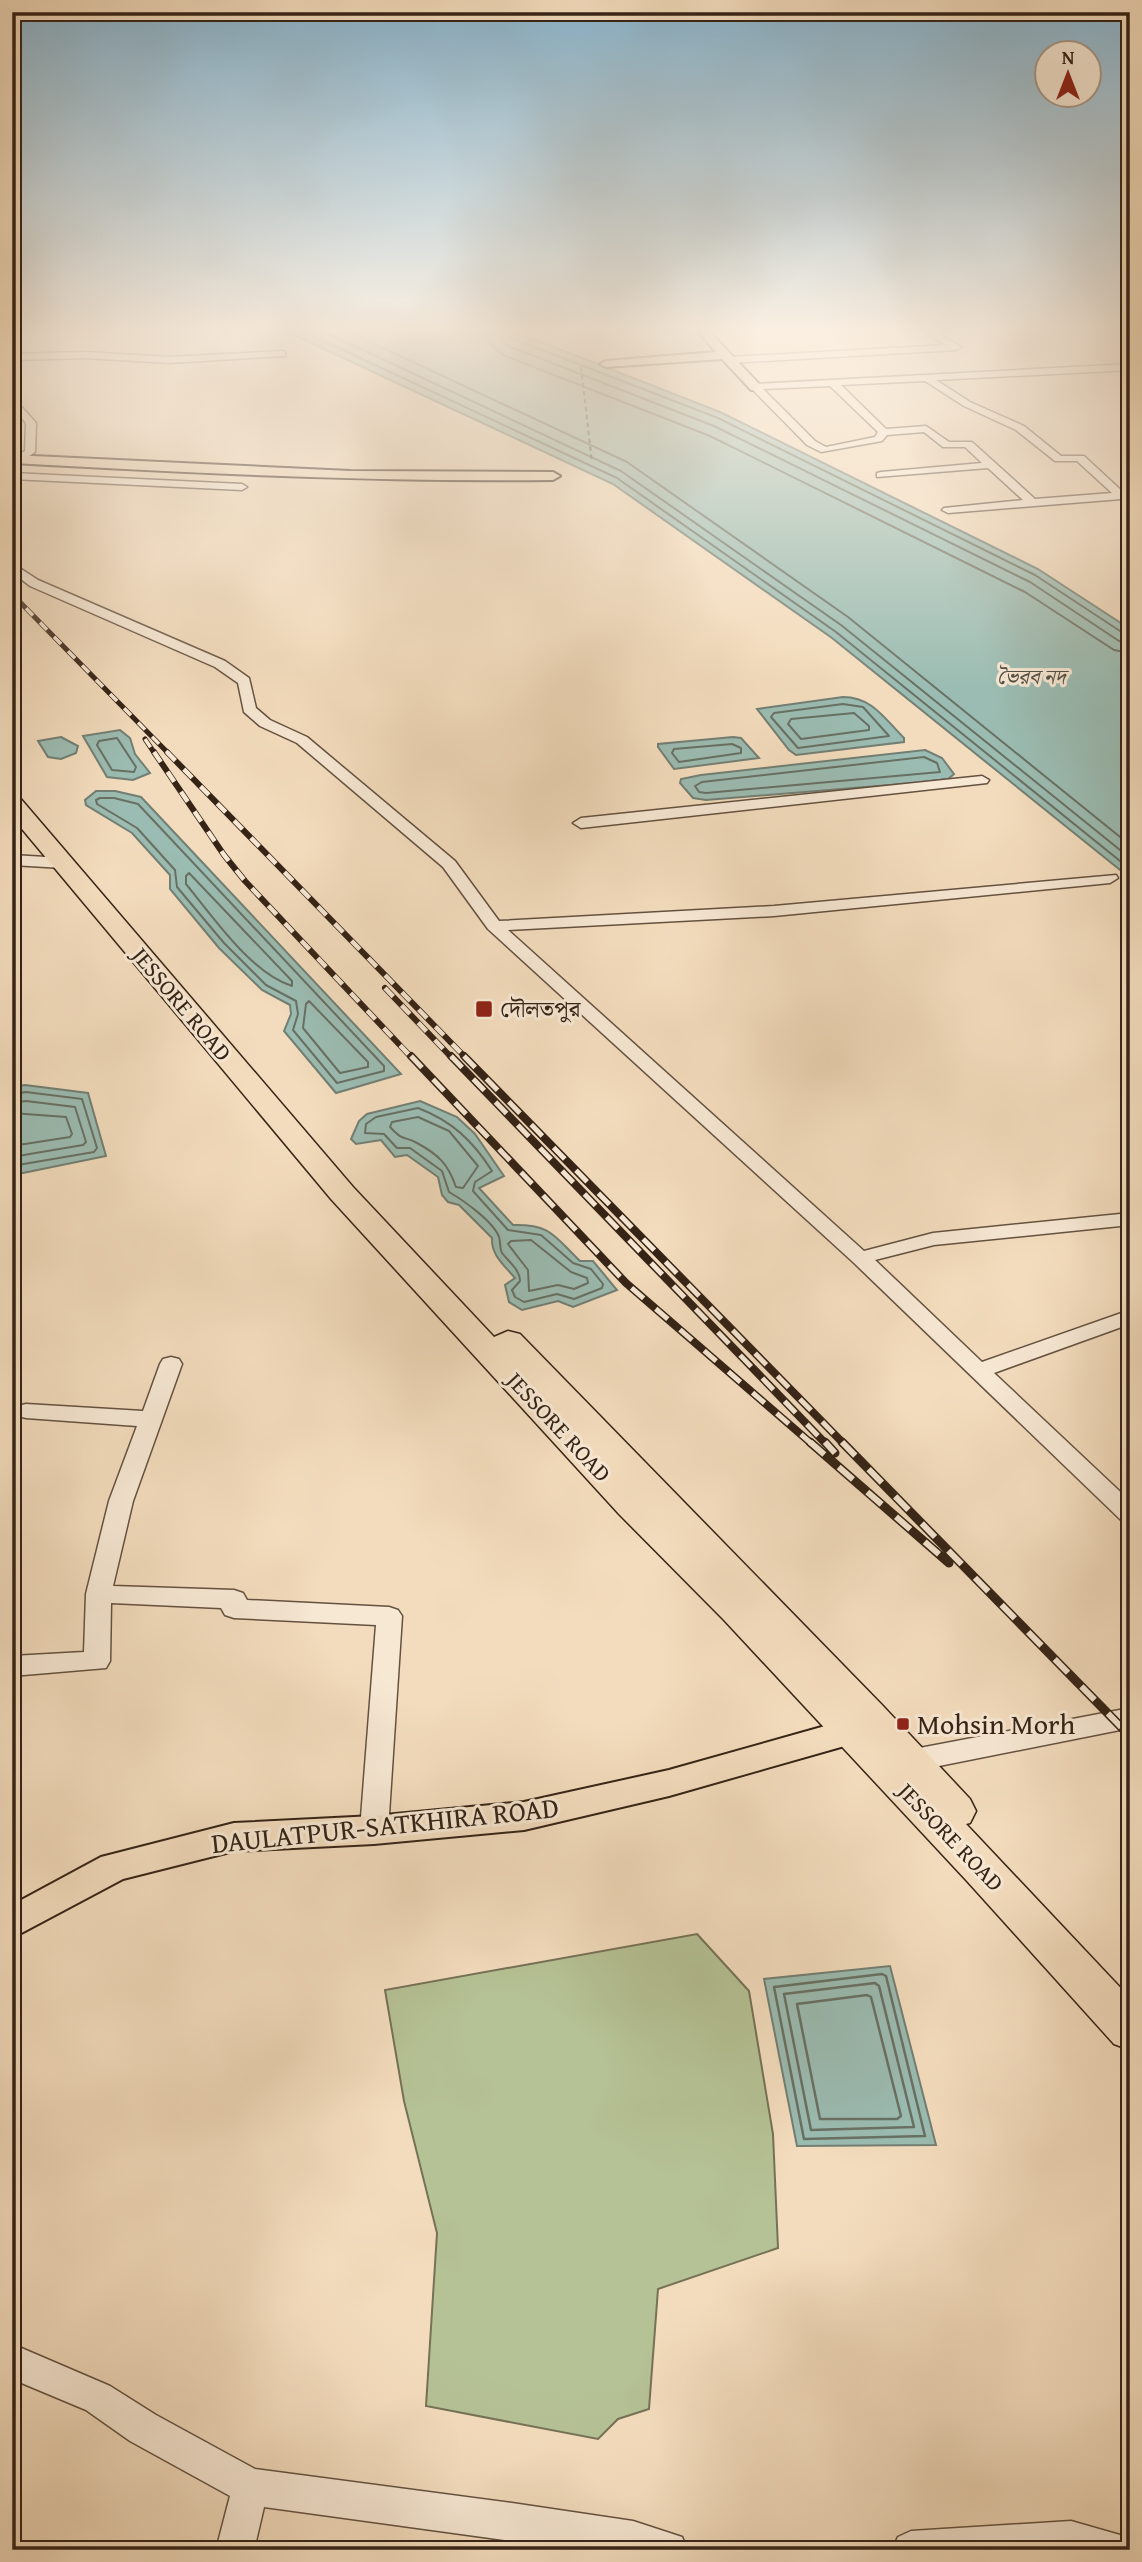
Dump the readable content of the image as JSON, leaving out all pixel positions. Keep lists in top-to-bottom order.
{
  "streets": {
    "highway": ["JESSORE ROAD"],
    "main road": ["DAULATPUR-SATKHIRA ROAD"]
  },
  "crossings": [
    ["JESSORE ROAD", "DAULATPUR-SATKHIRA ROAD"]
  ],
  "water": ["ভৈরব নদ"],
  "places": {
    "transit": ["দৌলতপুর", "Mohsin Morh"]
  },
  "north": "top"
}
